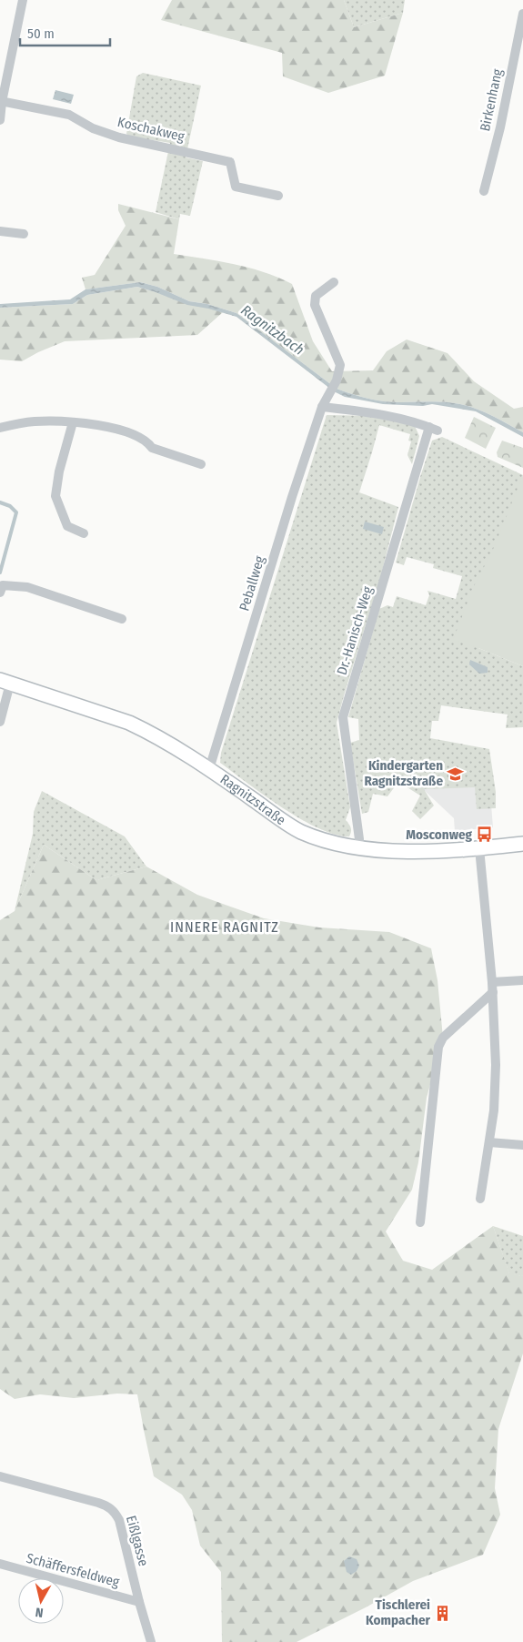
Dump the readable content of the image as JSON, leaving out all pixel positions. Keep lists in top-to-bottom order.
{
  "streets": {
    "main road": ["Ragnitzstraße"],
    "street": [
      "Birkenhang",
      "Koschakweg",
      "Peballweg",
      "Dr.-Hanisch-Weg",
      "Eißlgasse",
      "Schäffersfeldweg"
    ]
  },
  "crossings": [
    ["Peballweg", "Dr.-Hanisch-Weg"],
    ["Peballweg", "Ragnitzstraße"],
    ["Dr.-Hanisch-Weg", "Ragnitzstraße"],
    ["Eißlgasse", "Schäffersfeldweg"]
  ],
  "districts": ["INNERE RAGNITZ"],
  "water": ["Ragnitzbach"],
  "places": {
    "school or university": ["Kindergarten Ragnitzstraße"],
    "bus stop": ["Mosconweg"],
    "building": ["Tischlerei Kompacher"]
  },
  "scale_bar": "50 m",
  "north": "bottom"
}
